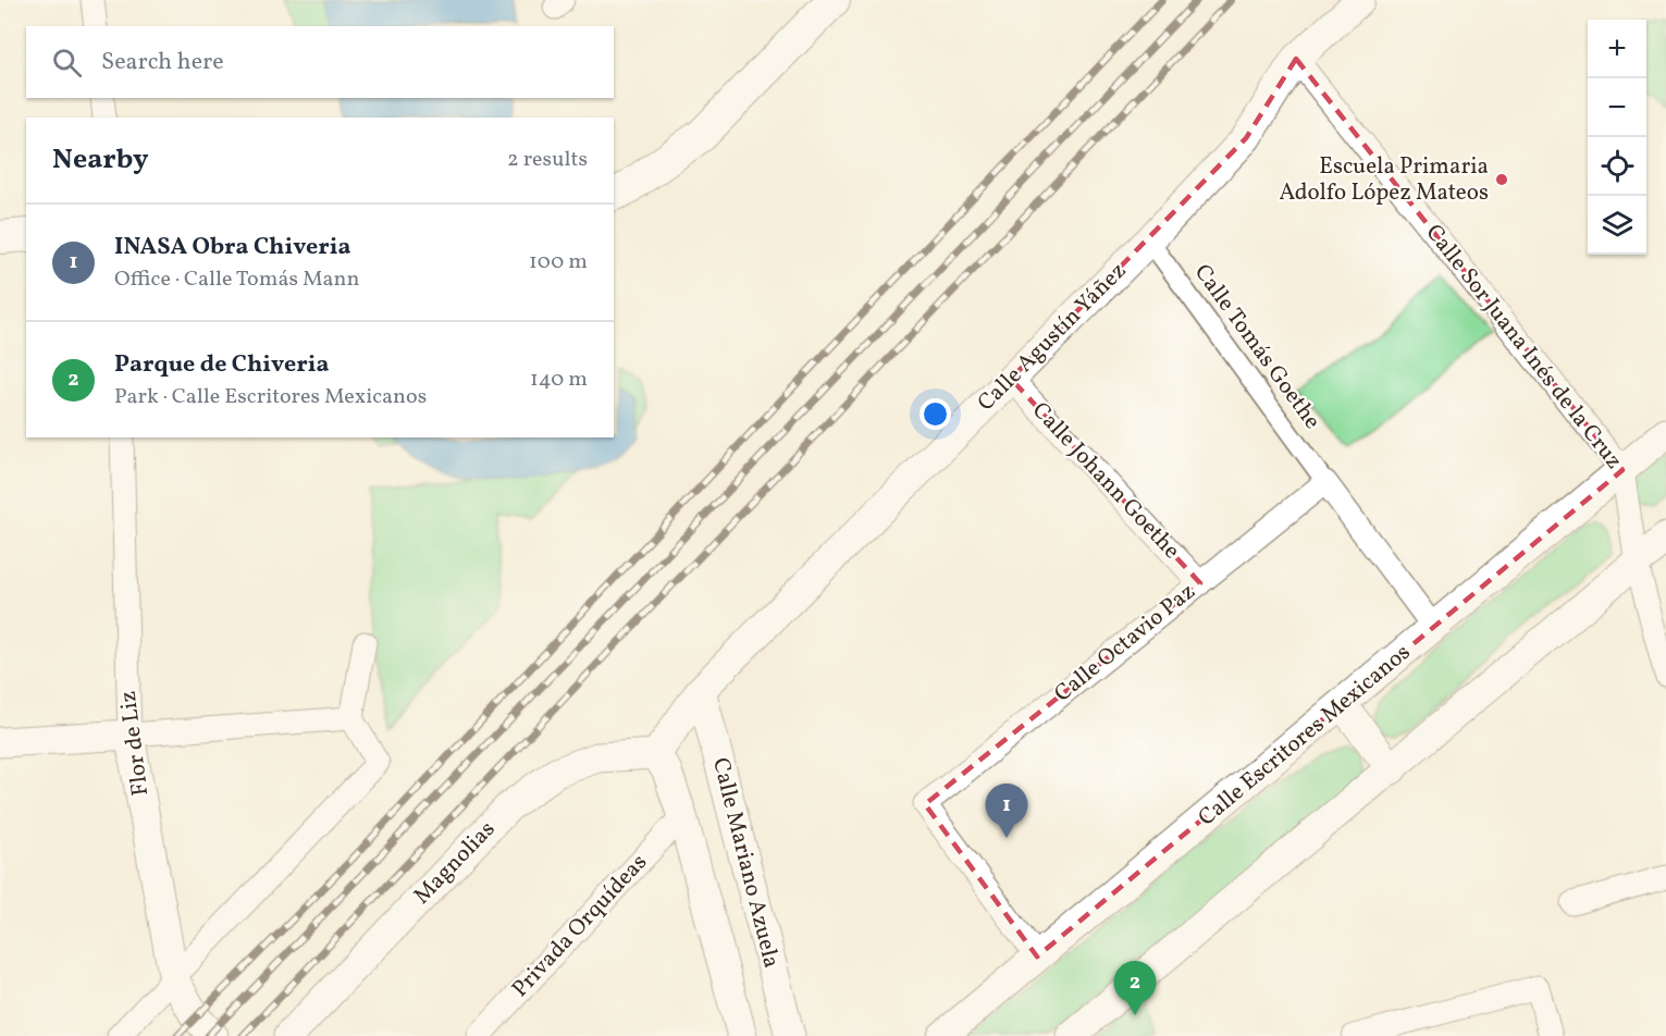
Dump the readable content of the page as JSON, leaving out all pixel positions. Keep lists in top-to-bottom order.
{
  "streets": {
    "street": [
      "Calle Agustín Yáñez",
      "Calle Tomás Goethe",
      "Calle Sor Juana Inés de la Cruz",
      "Calle Johann Goethe",
      "Calle Octavio Paz",
      "Calle Escritores Mexicanos",
      "Flor de Liz",
      "Magnolias",
      "Calle Mariano Azuela",
      "Privada Orquídeas"
    ]
  },
  "crossings": [
    ["Calle Agustín Yáñez", "Calle Tomás Goethe"],
    ["Calle Agustín Yáñez", "Calle Sor Juana Inés de la Cruz"],
    ["Calle Agustín Yáñez", "Calle Johann Goethe"],
    ["Calle Agustín Yáñez", "Magnolias"],
    ["Calle Agustín Yáñez", "Calle Mariano Azuela"],
    ["Calle Tomás Goethe", "Calle Octavio Paz"],
    ["Calle Sor Juana Inés de la Cruz", "Calle Escritores Mexicanos"],
    ["Calle Johann Goethe", "Calle Octavio Paz"],
    ["Calle Octavio Paz", "Calle Escritores Mexicanos"],
    ["Magnolias", "Calle Mariano Azuela"],
    ["Calle Mariano Azuela", "Privada Orquídeas"]
  ],
  "places": ["Escuela Primaria Adolfo López Mateos"],
  "page": {
    "map_buttons": ["+", "−"],
    "search": "Search here",
    "heading": ["Nearby", "2 results"],
    "list": [
      {
        "mark": "1",
        "name": "INASA Obra Chiveria",
        "note": "Office · Calle Tomás Mann",
        "value": "100 m"
      },
      {
        "mark": "2",
        "name": "Parque de Chiveria",
        "note": "Park · Calle Escritores Mexicanos",
        "value": "140 m"
      }
    ],
    "pins": ["1", "2"]
  }
}
